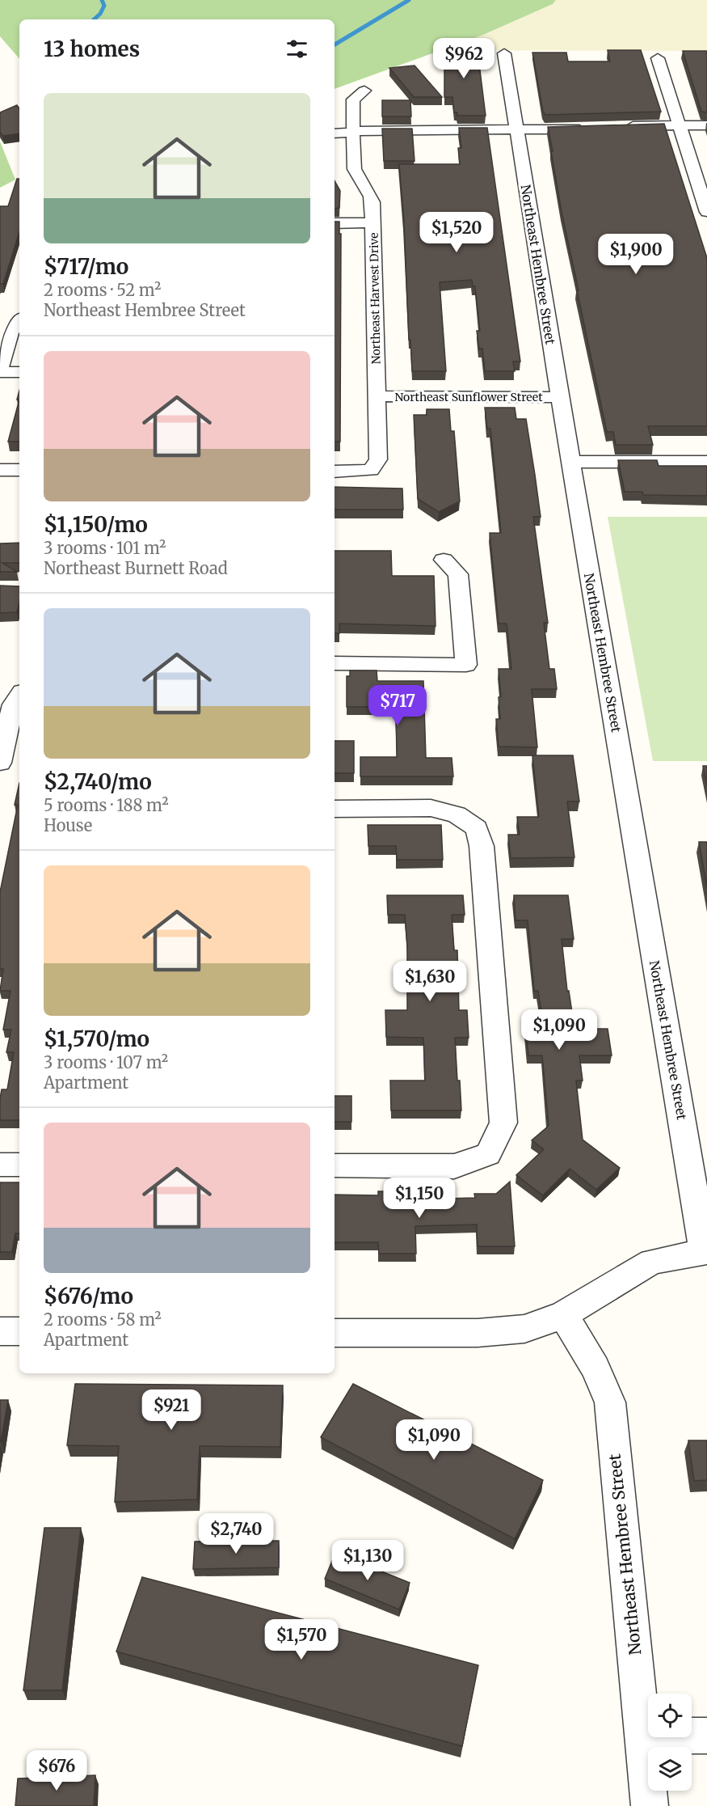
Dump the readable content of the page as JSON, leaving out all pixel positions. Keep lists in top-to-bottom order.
{
  "streets": {
    "street": ["Northeast Hembree Street", "Northeast Harvest Drive", "Northeast Sunflower Street"]
  },
  "crossings": [
    ["Northeast Hembree Street", "Northeast Sunflower Street"],
    ["Northeast Harvest Drive", "Northeast Sunflower Street"]
  ],
  "page": {
    "heading": "13 homes",
    "price": [
      "$962",
      "$1,520",
      "$1,900",
      "$717",
      "$1,630",
      "$1,090",
      "$1,150",
      "$921",
      "$1,090",
      "$2,740",
      "$1,130",
      "$1,570",
      "$676"
    ],
    "list": [
      {
        "name": "$717/mo",
        "note": "2 rooms · 52 m² · Northeast Hembree Street"
      },
      {
        "name": "$1,150/mo",
        "note": "3 rooms · 101 m² · Northeast Burnett Road"
      },
      {
        "name": "$2,740/mo",
        "note": "5 rooms · 188 m² · House"
      },
      {
        "name": "$1,570/mo",
        "note": "3 rooms · 107 m² · Apartment"
      },
      {
        "name": "$676/mo",
        "note": "2 rooms · 58 m² · Apartment"
      }
    ]
  }
}
